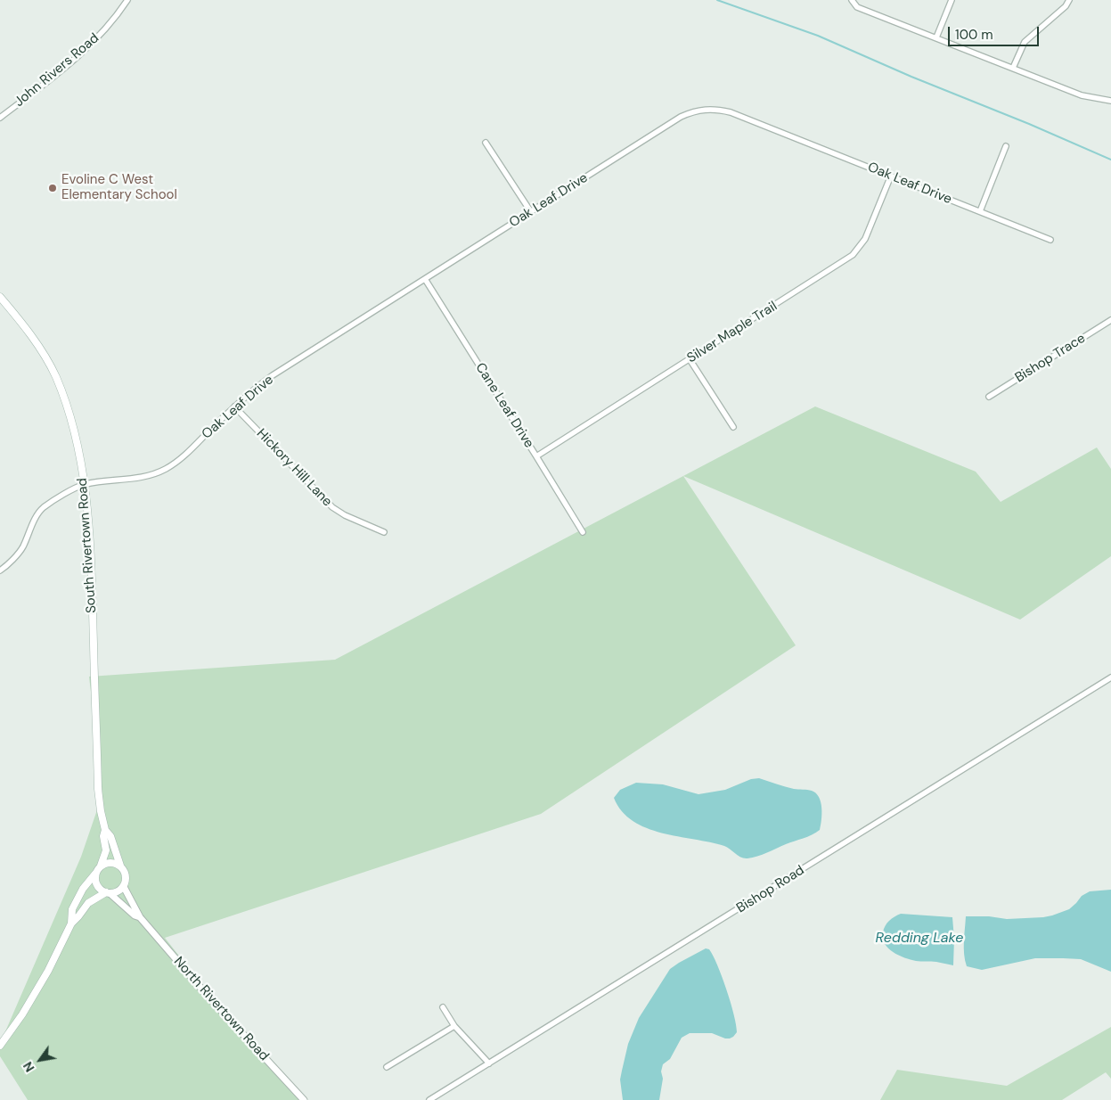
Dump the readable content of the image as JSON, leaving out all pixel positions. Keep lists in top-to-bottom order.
{
  "streets": {
    "main road": ["South Rivertown Road"],
    "street": [
      "John Rivers Road",
      "Oak Leaf Drive",
      "Silver Maple Trail",
      "Bishop Trace",
      "Cane Leaf Drive",
      "Hickory Hill Lane",
      "Bishop Road",
      "North Rivertown Road"
    ]
  },
  "crossings": [
    ["Oak Leaf Drive", "Silver Maple Trail"],
    ["Oak Leaf Drive", "Cane Leaf Drive"],
    ["Oak Leaf Drive", "Hickory Hill Lane"],
    ["Oak Leaf Drive", "South Rivertown Road"],
    ["Silver Maple Trail", "Cane Leaf Drive"]
  ],
  "water": ["Redding Lake"],
  "places": ["Evoline C West Elementary School"],
  "scale_bar": "100 m",
  "north": "bottom left"
}
